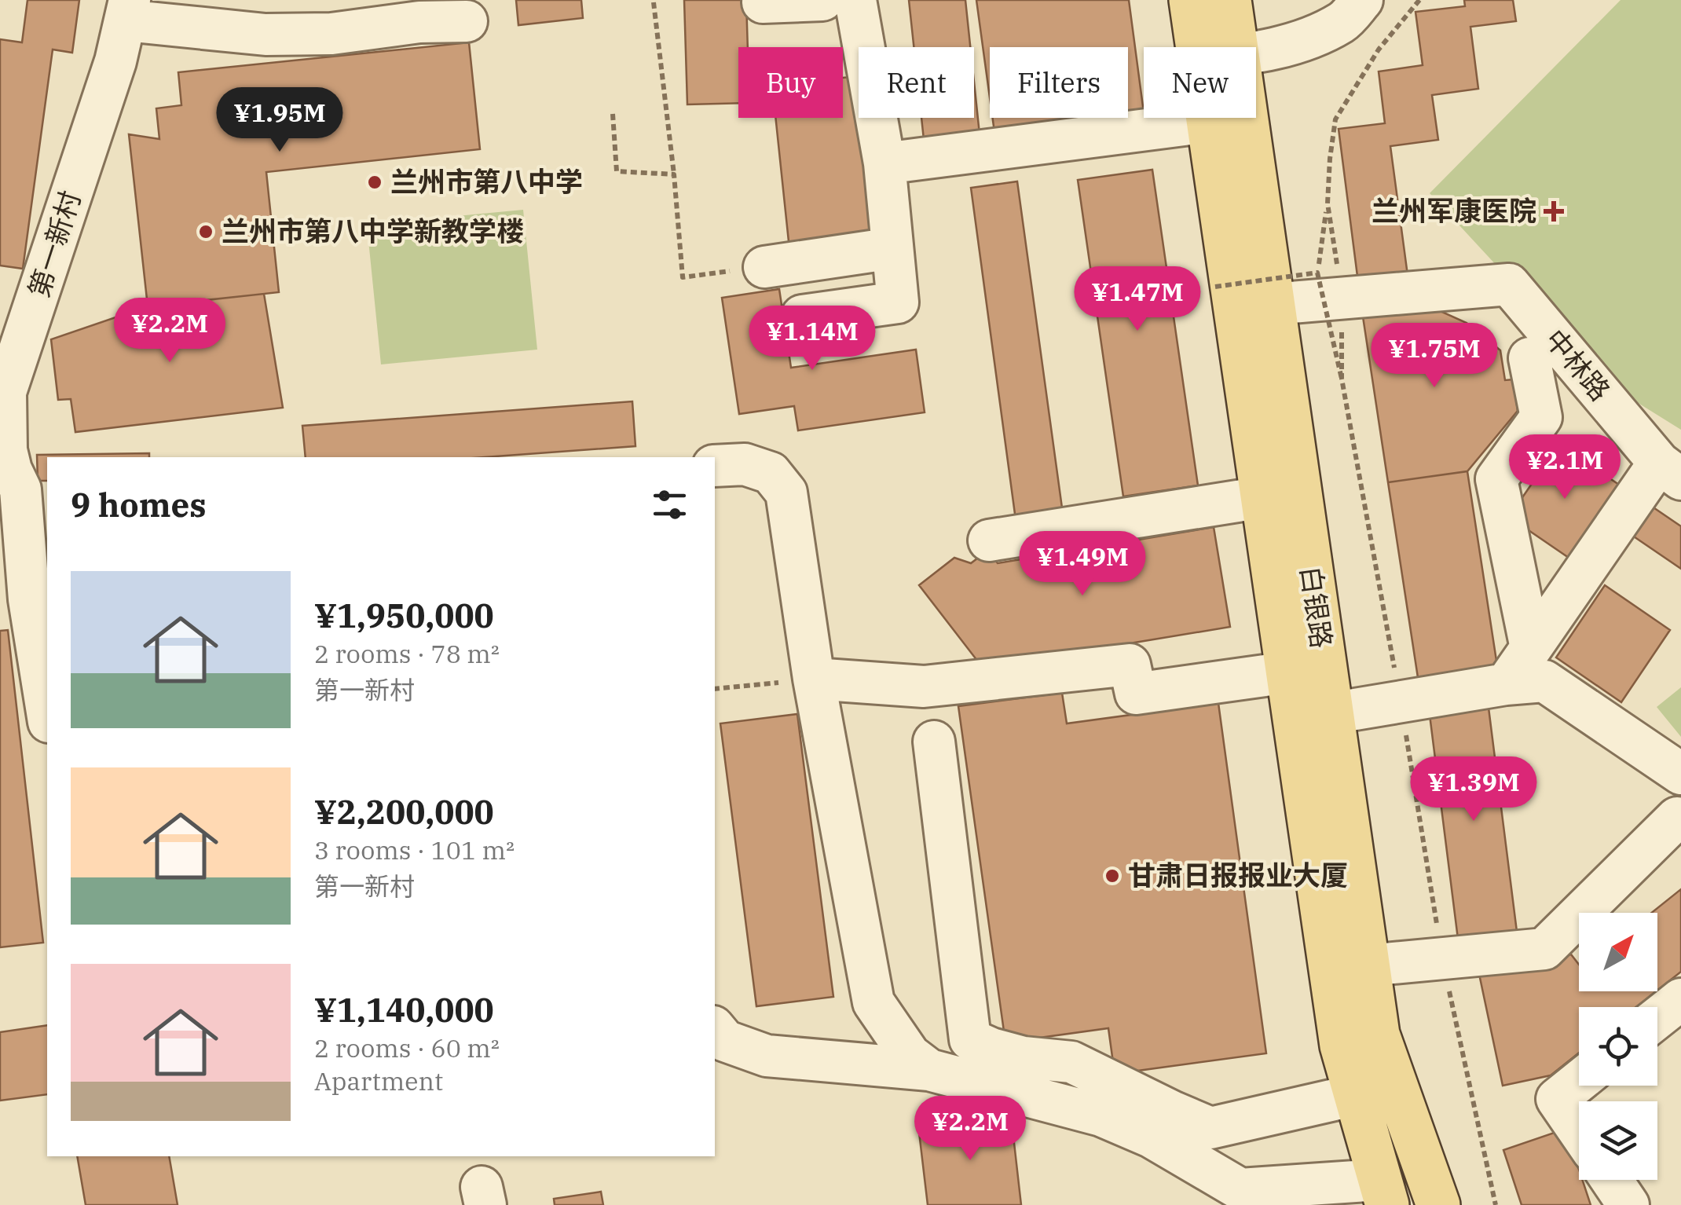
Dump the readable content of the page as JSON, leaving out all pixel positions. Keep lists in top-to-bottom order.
{
  "streets": {
    "main road": ["白银路"],
    "street": ["第一新村", "中林路"]
  },
  "crossings": [
    ["中林路", "白银路"]
  ],
  "places": {
    "other": ["兰州市第八中学", "兰州市第八中学新教学楼", "甘肃日报报业大厦"],
    "health": ["兰州军康医院"]
  },
  "north": "top right",
  "page": {
    "chip": [
      "Buy",
      "Rent",
      "Filters",
      "New"
    ],
    "price": [
      "¥1.95M",
      "¥1.47M",
      "¥2.2M",
      "¥1.14M",
      "¥1.75M",
      "¥2.1M",
      "¥1.49M",
      "¥1.39M",
      "¥2.2M"
    ],
    "heading": "9 homes",
    "list": [
      {
        "name": "¥1,950,000",
        "note": "2 rooms · 78 m² · 第一新村"
      },
      {
        "name": "¥2,200,000",
        "note": "3 rooms · 101 m² · 第一新村"
      },
      {
        "name": "¥1,140,000",
        "note": "2 rooms · 60 m² · Apartment"
      }
    ]
  }
}
